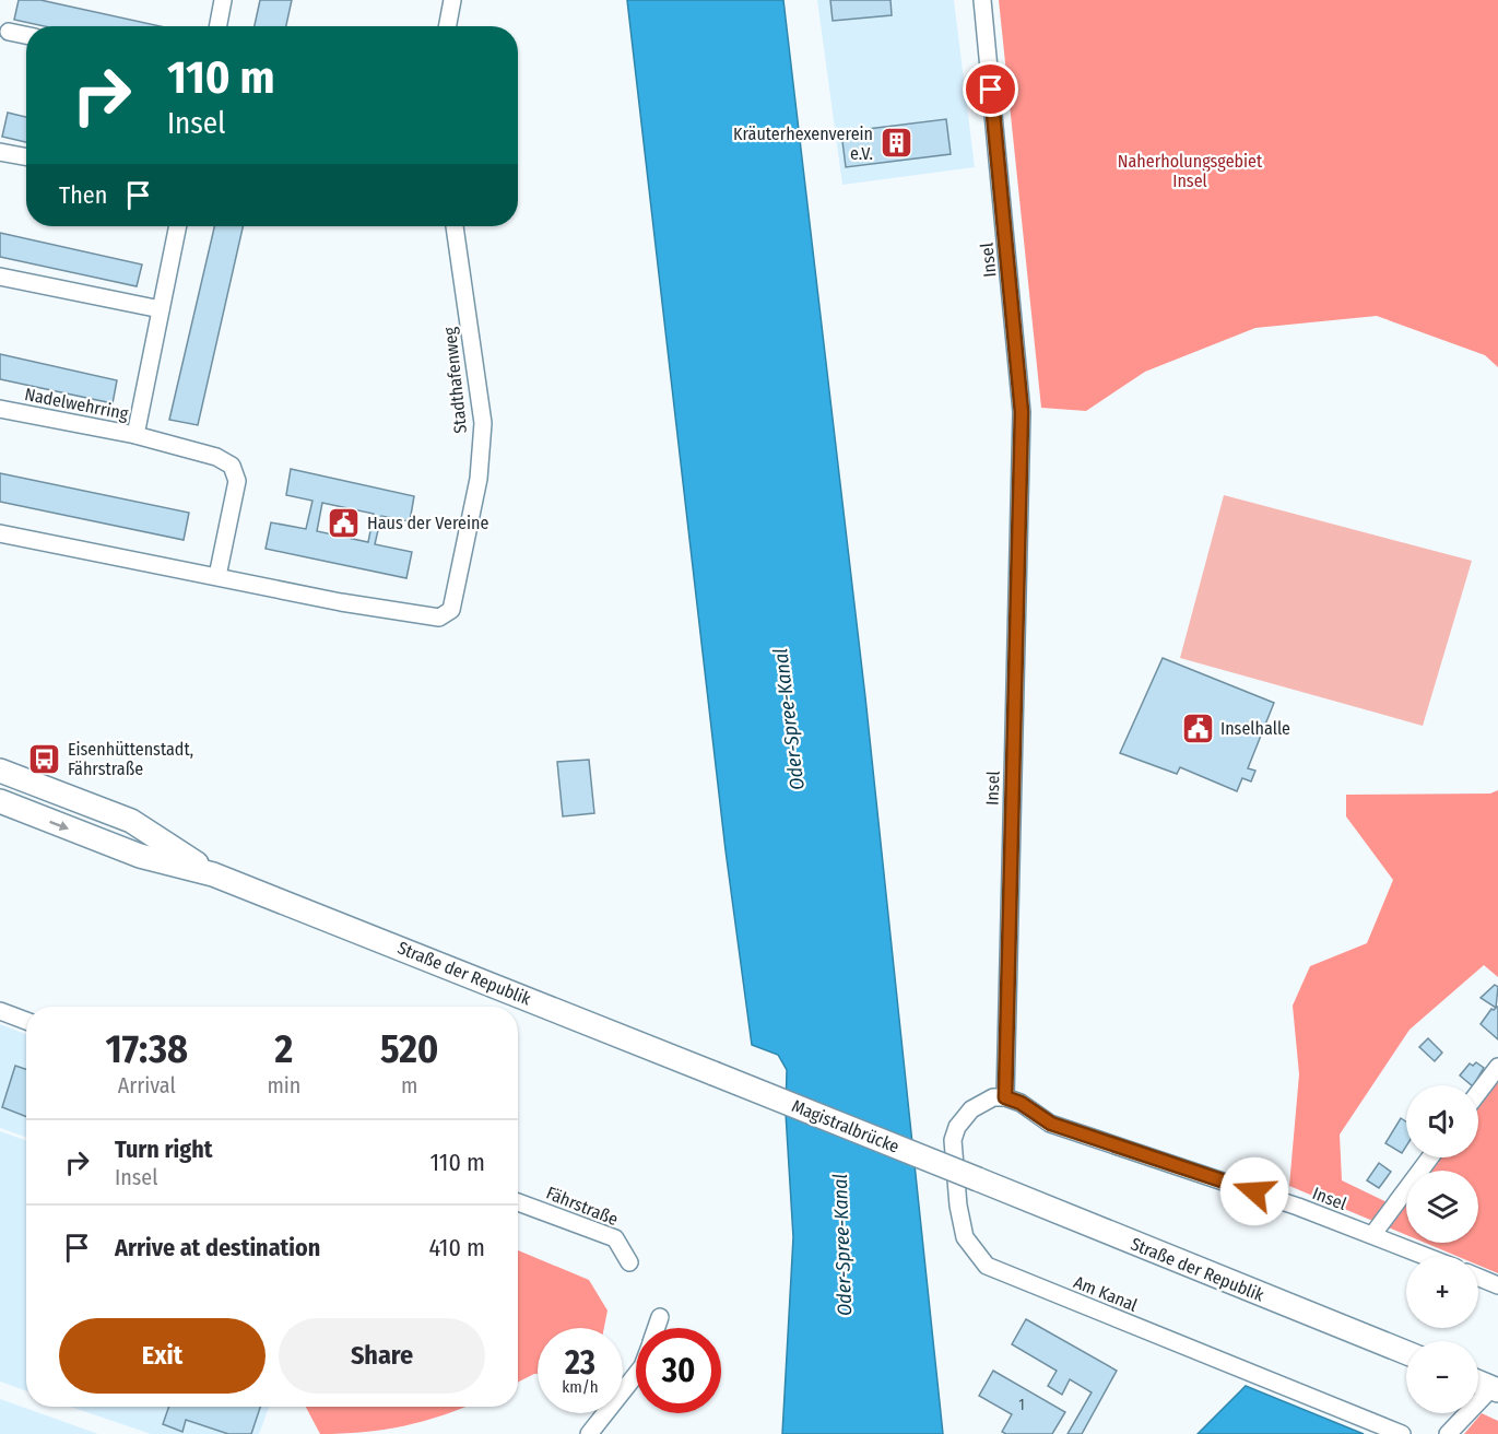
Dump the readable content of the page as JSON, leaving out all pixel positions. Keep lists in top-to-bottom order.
{
  "streets": {
    "main road": ["Straße der Republik", "Magistralbrücke"],
    "street": [
      "Insel",
      "Stadthafenweg",
      "Nadelwehrring",
      "Fährstraße",
      "Am Kanal"
    ]
  },
  "crossings": [
    ["Insel", "Am Kanal"],
    ["Straße der Republik", "Magistralbrücke"]
  ],
  "water": ["Oder-Spree-Kanal"],
  "parks": ["Naherholungsgebiet Insel"],
  "places": {
    "building": ["Kräuterhexenverein e.V."],
    "public building": ["Haus der Vereine", "Inselhalle"],
    "bus stop": ["Eisenhüttenstadt, Fährstraße"]
  },
  "house_numbers": ["1"],
  "page": {
    "turn": ["110 m", "Insel"],
    "then": "Then",
    "eta": [
      "17:38",
      "Arrival",
      "2",
      "min",
      "520",
      "m"
    ],
    "map_buttons": ["+", "−"],
    "list": [
      {
        "name": "Turn right",
        "note": "Insel",
        "value": "110 m"
      },
      {
        "name": "Arrive at destination",
        "value": "410 m"
      }
    ],
    "buttons": ["Exit", "Share"],
    "speed": "23 km/h",
    "limit": "30"
  }
}
